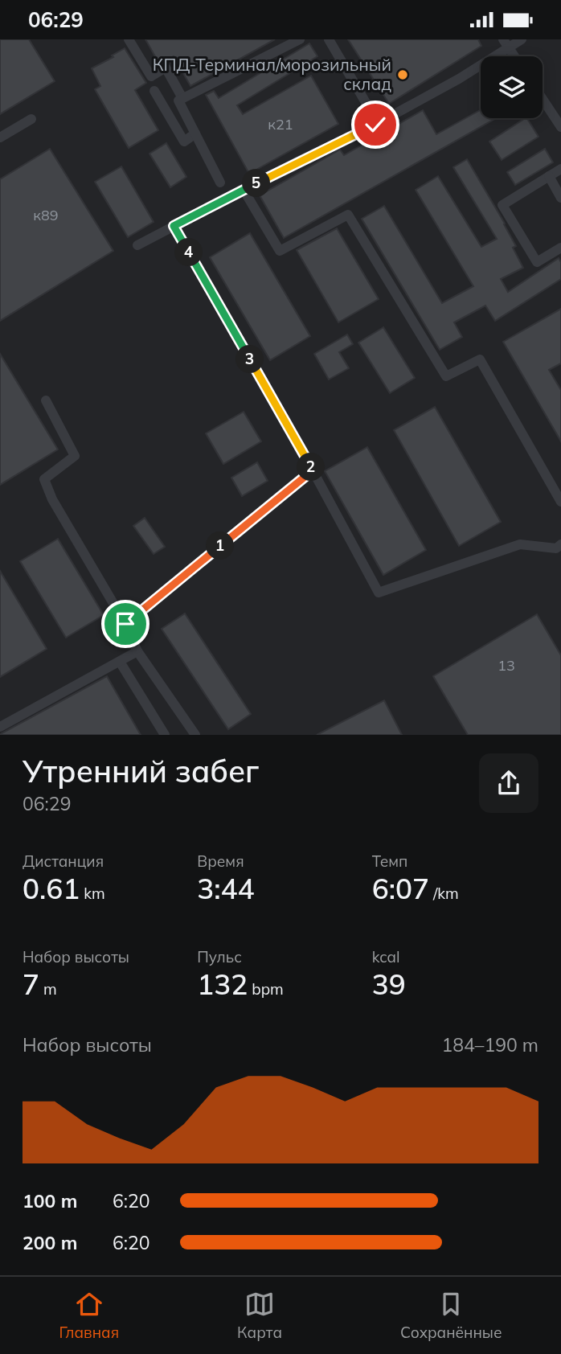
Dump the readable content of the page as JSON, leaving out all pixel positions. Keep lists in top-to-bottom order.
{
  "places": ["КПД-Терминал/морозильный склад"],
  "house_numbers": ["к21", "к89", "13"],
  "page": {
    "status": "06:29",
    "pins": [
      "5",
      "4",
      "3",
      "2",
      "1"
    ],
    "heading": ["Утренний забег", "06:29"],
    "stats": [
      ["Дистанция", "0.61 km"],
      ["Время", "3:44"],
      ["Темп", "6:07 /km"],
      ["Набор высоты", "7 m"],
      ["Пульс", "132 bpm"],
      ["kcal", "39"]
    ],
    "chart": ["Набор высоты", "184–190 m"],
    "list": [
      {
        "name": "100 m",
        "note": "6:20"
      },
      {
        "name": "200 m",
        "note": "6:20"
      }
    ],
    "tabs": ["Главная", "Карта", "Сохранённые"]
  }
}
